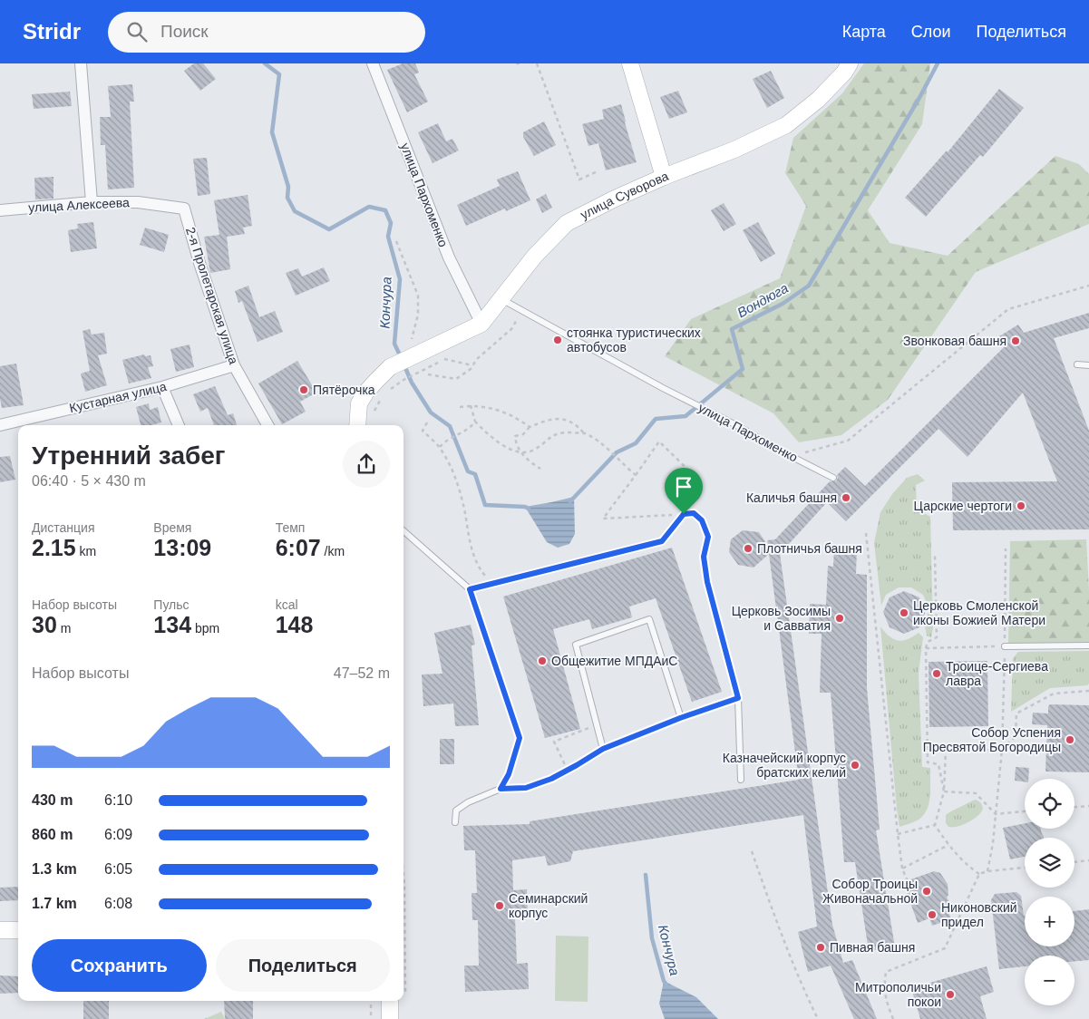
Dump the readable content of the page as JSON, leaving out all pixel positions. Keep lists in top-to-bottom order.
{
  "streets": {
    "main road": ["улица Суворова"],
    "street": [
      "улица Пархоменко",
      "улица Алексеева",
      "2-я Пролетарская улица",
      "Кустарная улица"
    ]
  },
  "crossings": [
    ["улица Пархоменко", "улица Суворова"],
    ["улица Алексеева", "2-я Пролетарская улица"],
    ["2-я Пролетарская улица", "Кустарная улица"]
  ],
  "water": ["Вондюга", "Кончура"],
  "places": [
    "стоянка туристических автобусов",
    "Звонковая башня",
    "Пятёрочка",
    "Каличья башня",
    "Царские чертоги",
    "Плотничья башня",
    "Церковь Смоленской иконы Божией Матери",
    "Церковь Зосимы и Савватия",
    "Общежитие МПДАиС",
    "Троице-Сергиева лавра",
    "Собор Успения Пресвятой Богородицы",
    "Казначейский корпус братских келий",
    "Собор Троицы Живоначальной",
    "Семинарский корпус",
    "Никоновский придел",
    "Пивная башня",
    "Митрополичьи покои"
  ],
  "page": {
    "header": "Stridr",
    "search": "Поиск",
    "nav": ["Карта", "Слои", "Поделиться"],
    "heading": ["Утренний забег", "06:40 · 5 × 430 m"],
    "stats": [
      ["Дистанция", "2.15 km"],
      ["Время", "13:09"],
      ["Темп", "6:07 /km"],
      ["Набор высоты", "30 m"],
      ["Пульс", "134 bpm"],
      ["kcal", "148"]
    ],
    "chart": ["Набор высоты", "47–52 m"],
    "map_buttons": ["+", "−"],
    "list": [
      {
        "name": "430 m",
        "note": "6:10"
      },
      {
        "name": "860 m",
        "note": "6:09"
      },
      {
        "name": "1.3 km",
        "note": "6:05"
      },
      {
        "name": "1.7 km",
        "note": "6:08"
      }
    ],
    "buttons": ["Сохранить", "Поделиться"]
  }
}
